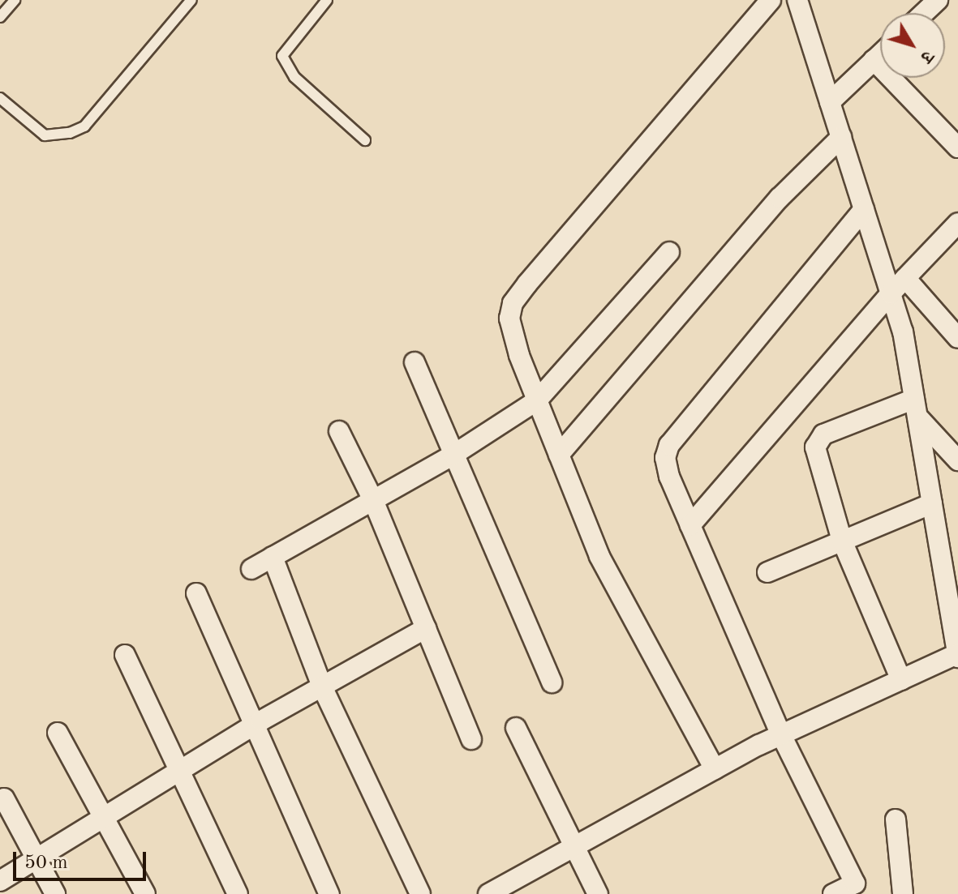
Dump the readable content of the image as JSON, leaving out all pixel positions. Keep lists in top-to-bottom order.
{
  "scale_bar": "50 m",
  "north": "bottom right"
}
